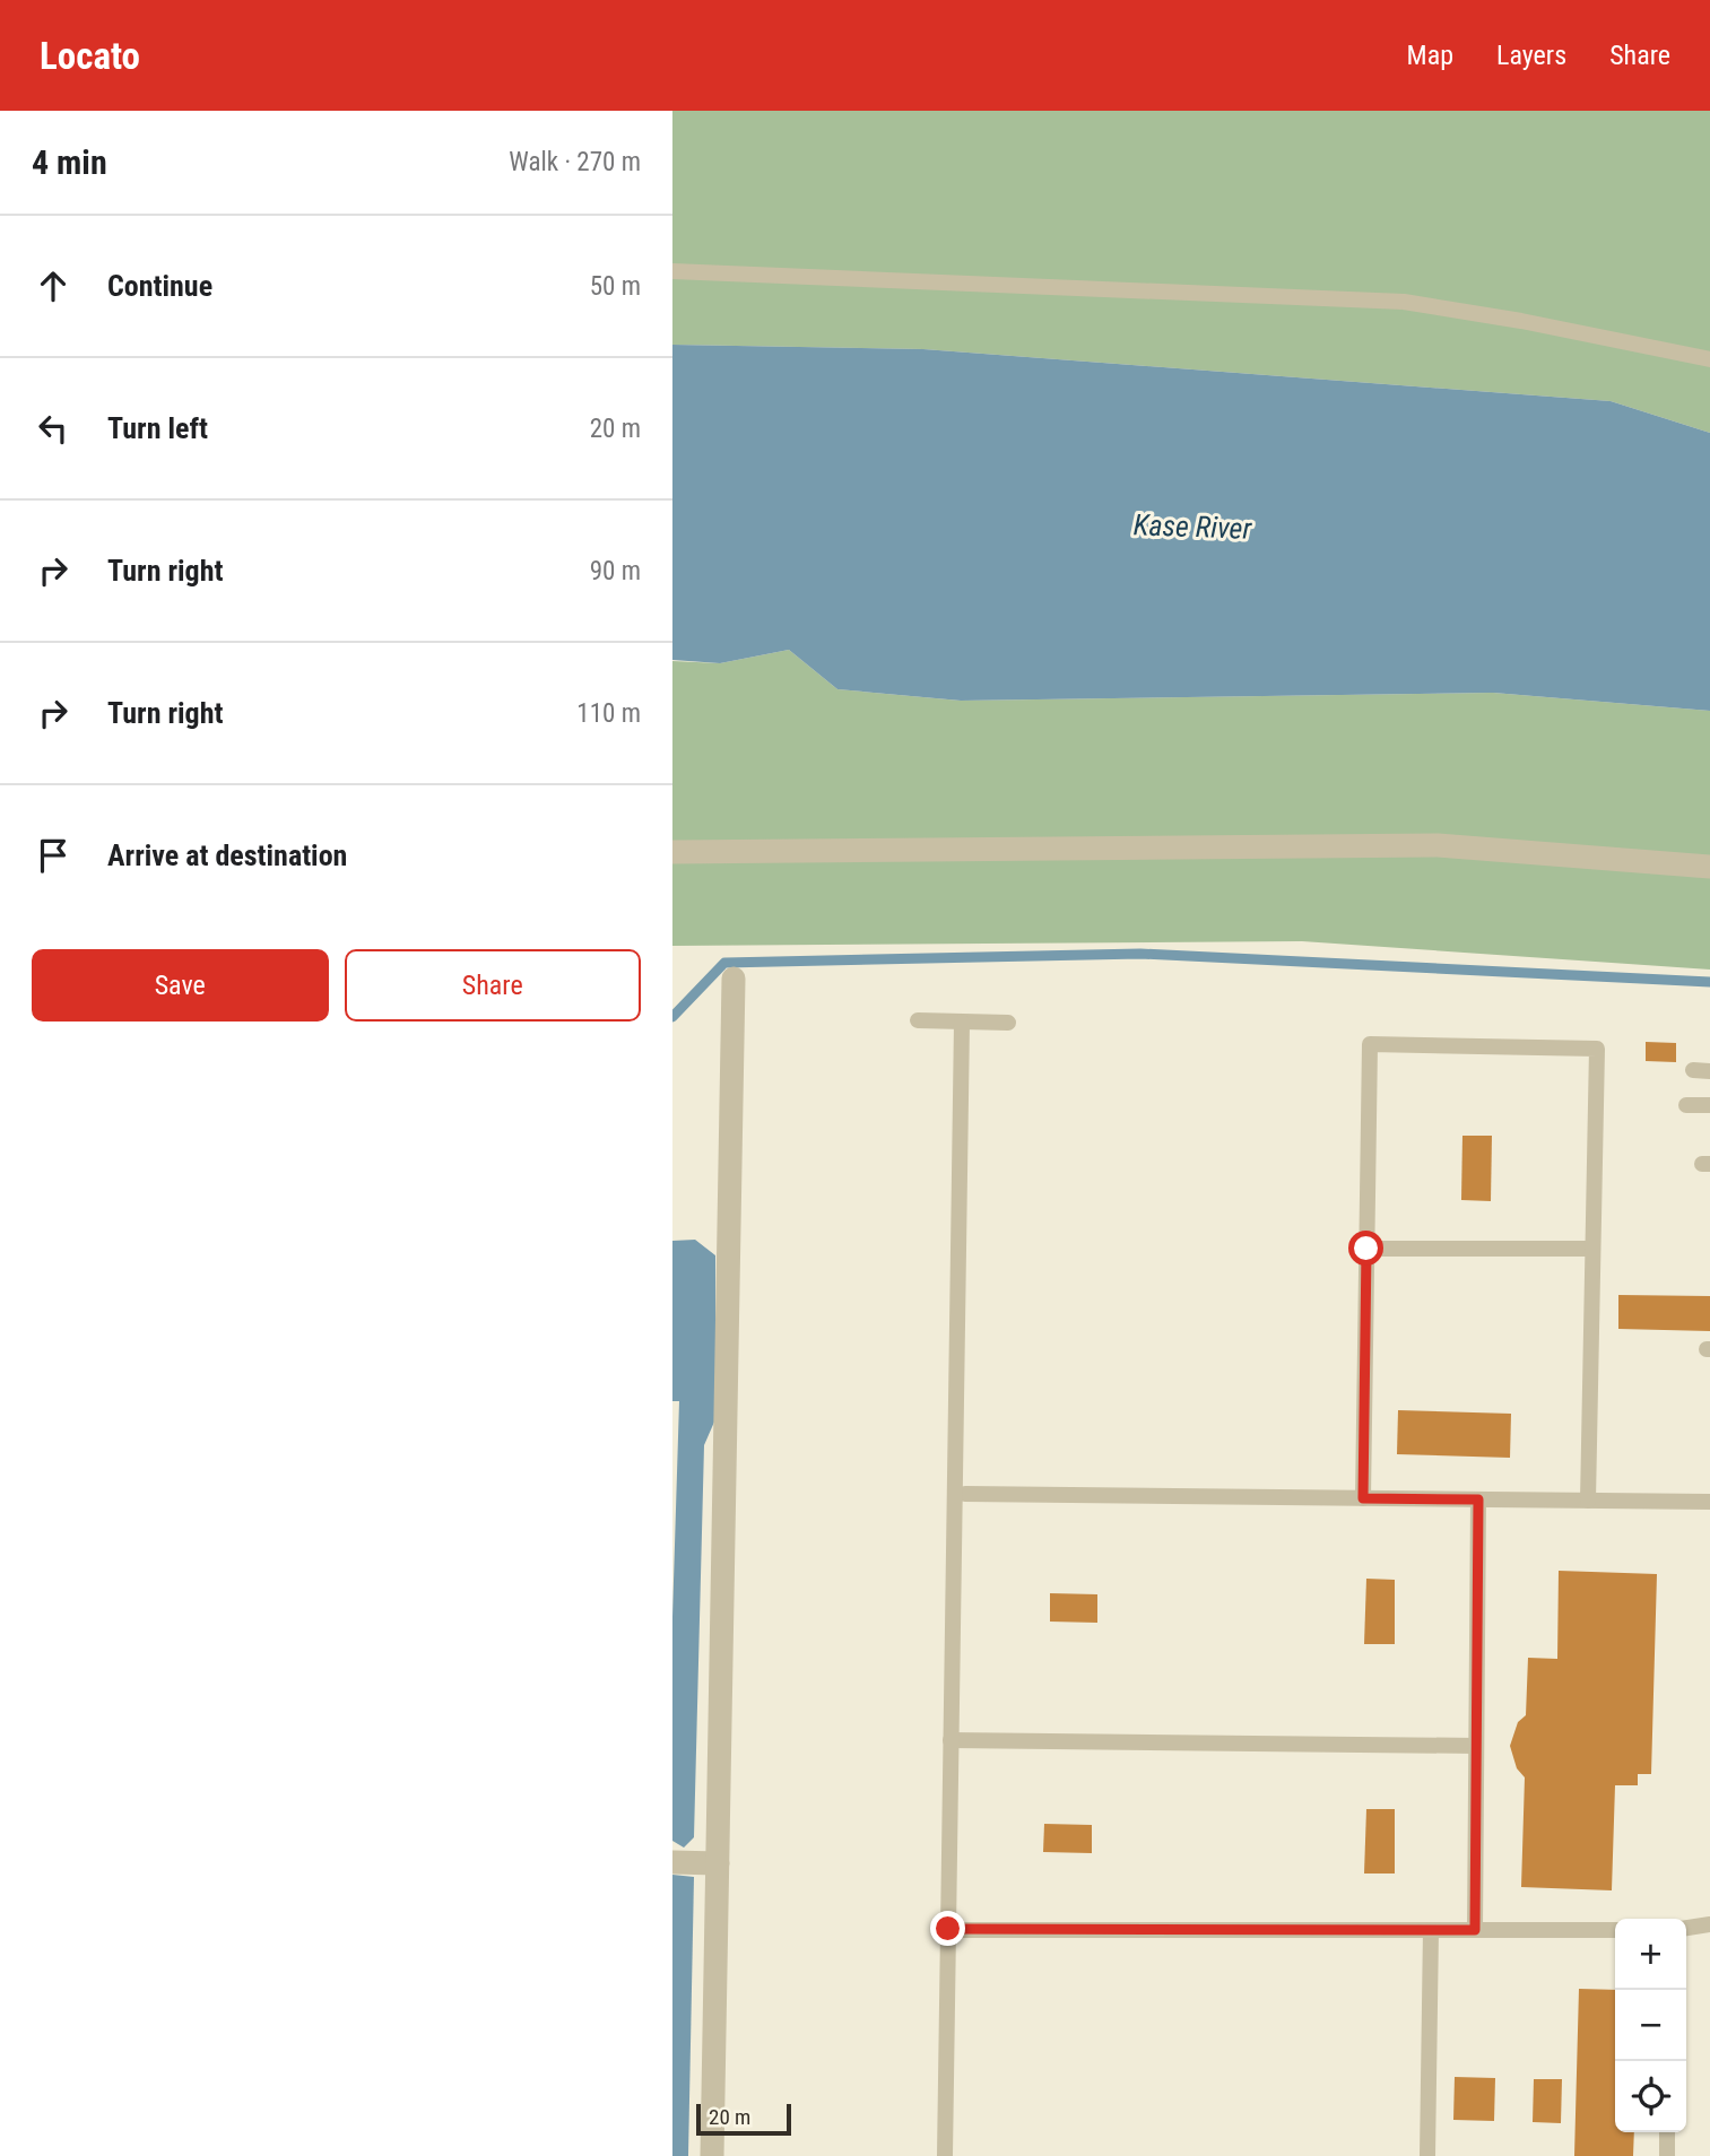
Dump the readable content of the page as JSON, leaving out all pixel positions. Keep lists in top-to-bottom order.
{
  "water": ["Kase River"],
  "scale_bar": "20 m",
  "page": {
    "header": "Locato",
    "nav": ["Map", "Layers", "Share"],
    "heading": ["4 min", "Walk · 270 m"],
    "list": [
      ["Continue", "50 m"],
      ["Turn left", "20 m"],
      ["Turn right", "90 m"],
      ["Turn right", "110 m"],
      "Arrive at destination"
    ],
    "buttons": ["Save", "Share"],
    "map_buttons": ["+", "−"],
    "scale": "20 m"
  }
}
